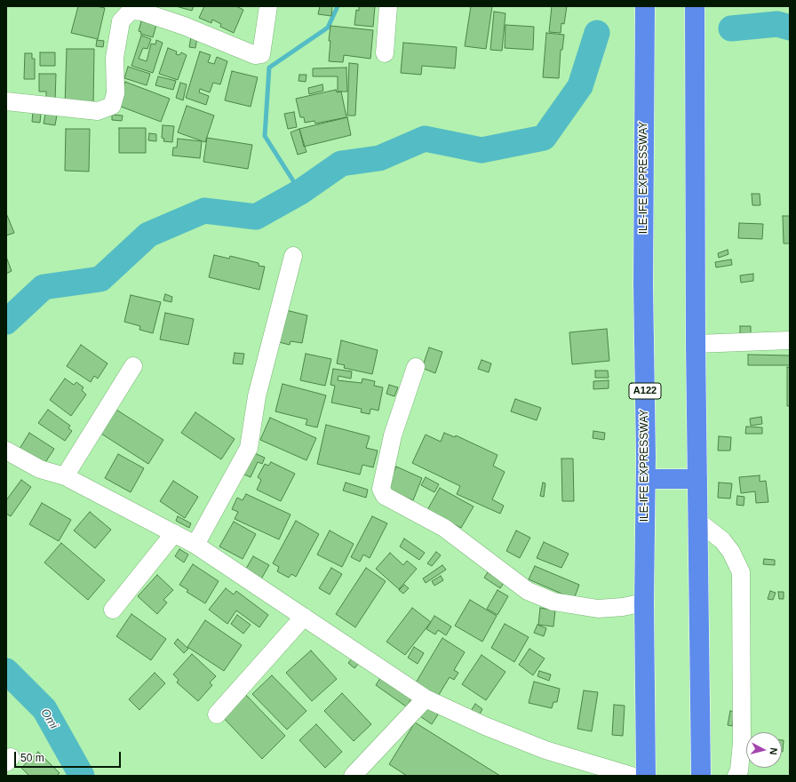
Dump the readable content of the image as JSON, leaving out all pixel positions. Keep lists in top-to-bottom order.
{
  "streets": {
    "highway": ["ILE-IFE EXPRESSWAY", "A122"]
  },
  "water": ["Omi"],
  "scale_bar": "50 m",
  "north": "right"
}
